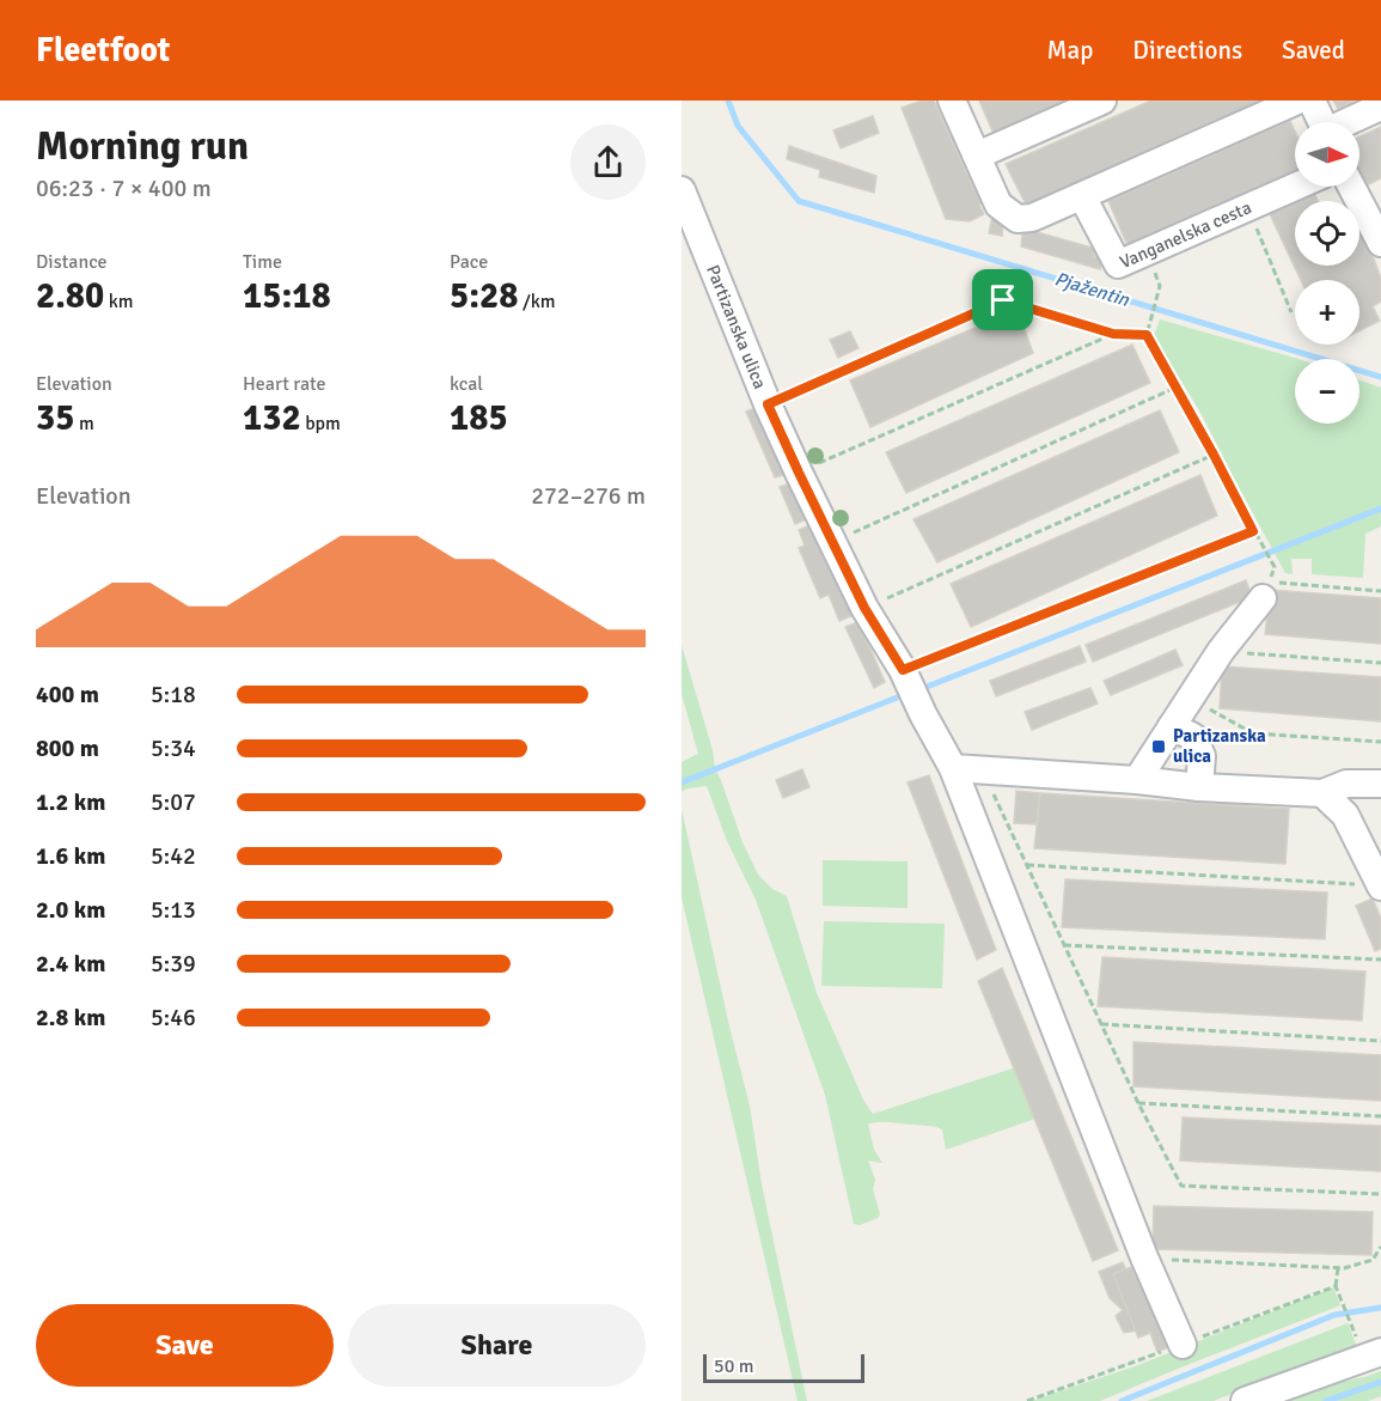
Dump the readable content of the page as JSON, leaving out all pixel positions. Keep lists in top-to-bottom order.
{
  "streets": {
    "street": ["Vanganelska cesta", "Partizanska ulica"]
  },
  "water": ["Pjažentin"],
  "places": {
    "transit": ["Partizanska ulica"]
  },
  "scale_bar": "50 m",
  "north": "right",
  "page": {
    "header": "Fleetfoot",
    "nav": ["Map", "Directions", "Saved"],
    "heading": ["Morning run", "06:23 · 7 × 400 m"],
    "map_buttons": ["+", "−"],
    "stats": [
      ["Distance", "2.80 km"],
      ["Time", "15:18"],
      ["Pace", "5:28 /km"],
      ["Elevation", "35 m"],
      ["Heart rate", "132 bpm"],
      ["kcal", "185"]
    ],
    "chart": ["Elevation", "272–276 m"],
    "list": [
      {
        "name": "400 m",
        "note": "5:18"
      },
      {
        "name": "800 m",
        "note": "5:34"
      },
      {
        "name": "1.2 km",
        "note": "5:07"
      },
      {
        "name": "1.6 km",
        "note": "5:42"
      },
      {
        "name": "2.0 km",
        "note": "5:13"
      },
      {
        "name": "2.4 km",
        "note": "5:39"
      },
      {
        "name": "2.8 km",
        "note": "5:46"
      }
    ],
    "buttons": ["Save", "Share"],
    "scale": "50 m"
  }
}
